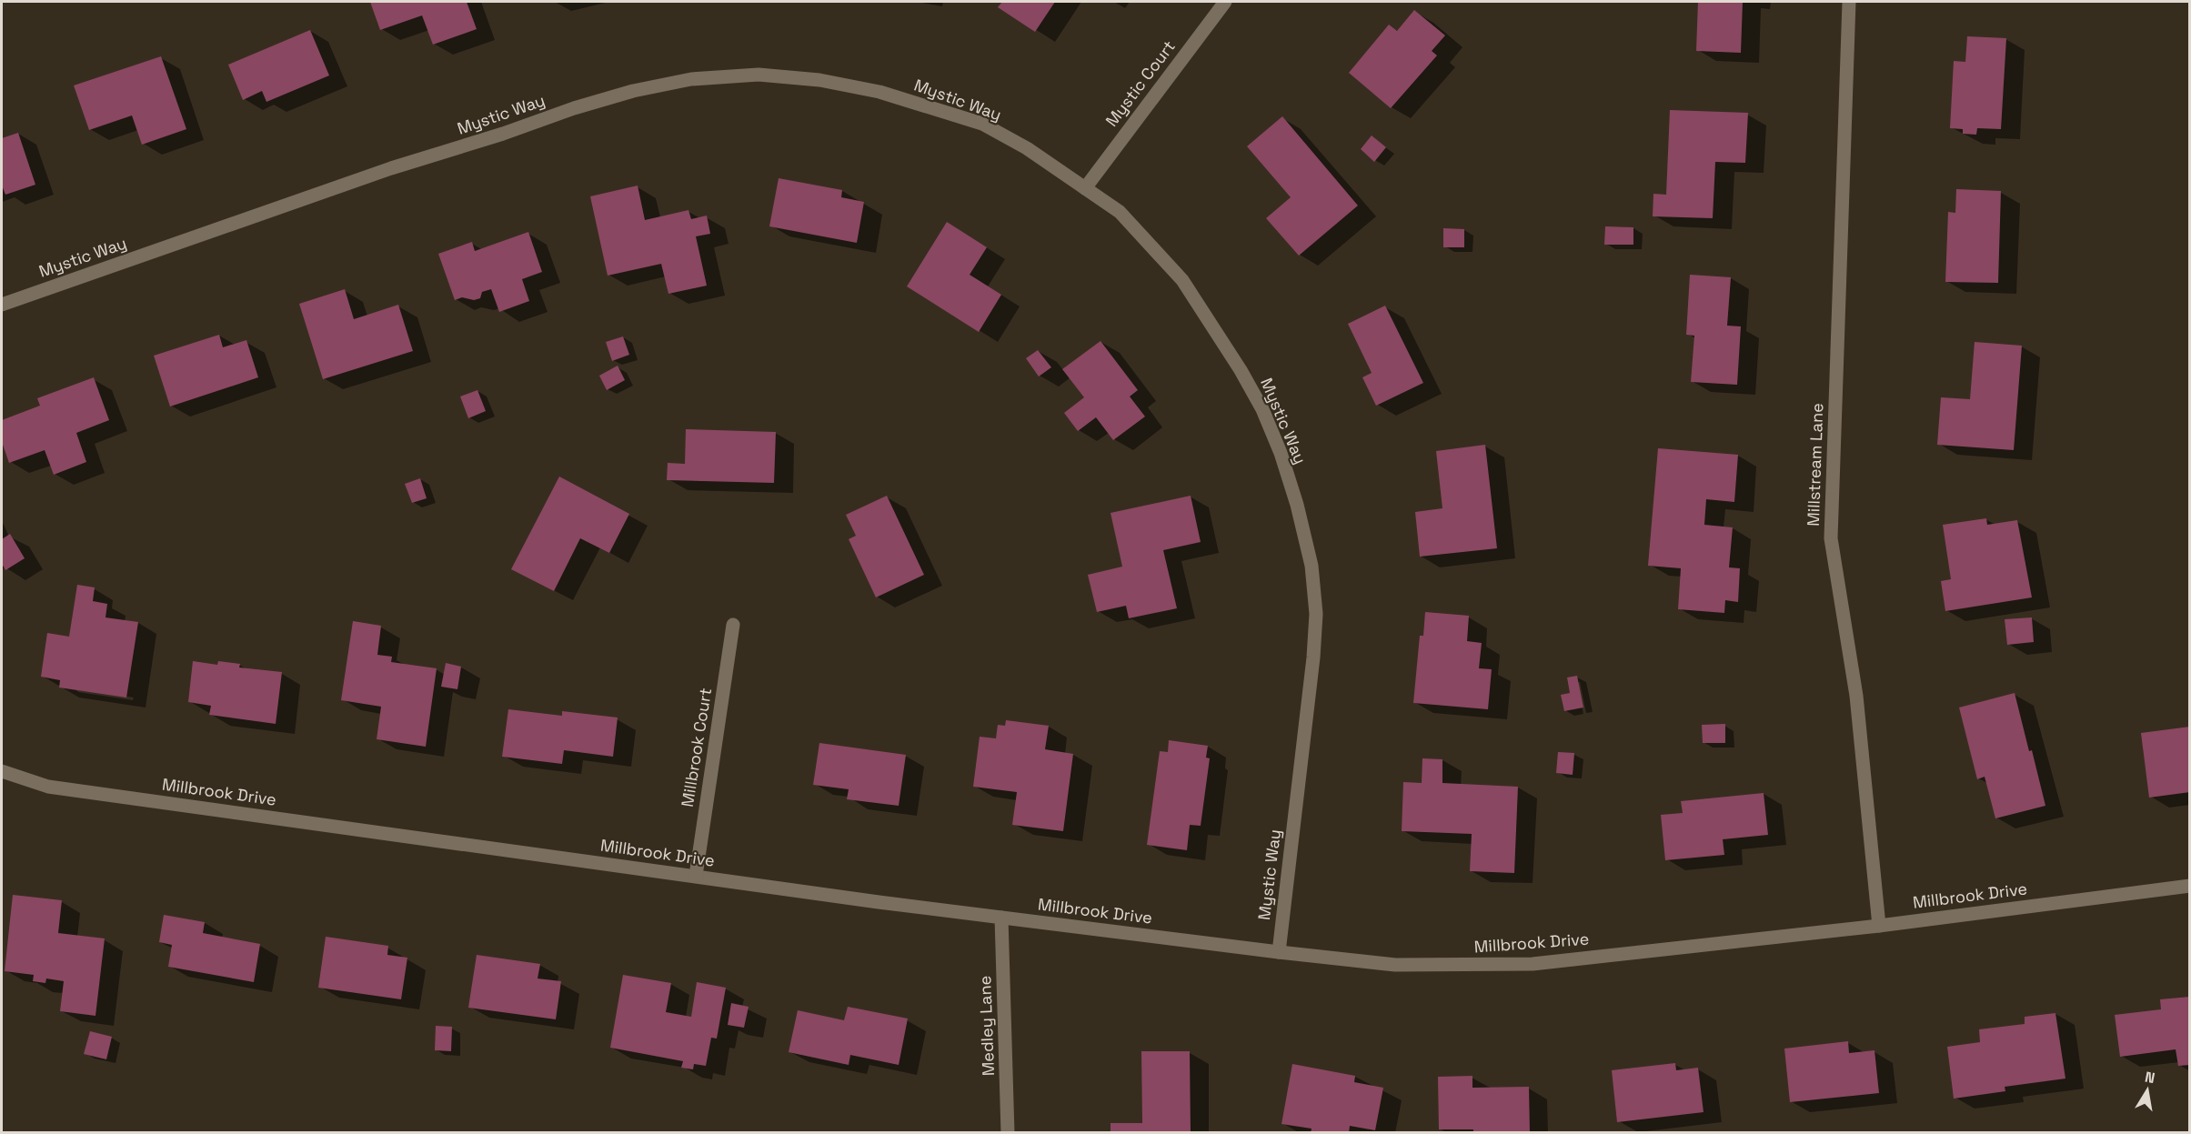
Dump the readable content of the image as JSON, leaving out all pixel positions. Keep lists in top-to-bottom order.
{
  "streets": {
    "street": [
      "Mystic Court",
      "Mystic Way",
      "Millstream Lane",
      "Millbrook Court",
      "Millbrook Drive",
      "Medley Lane"
    ]
  },
  "crossings": [
    ["Mystic Court", "Mystic Way"],
    ["Mystic Way", "Millbrook Drive"],
    ["Millstream Lane", "Millbrook Drive"],
    ["Millbrook Court", "Millbrook Drive"],
    ["Millbrook Drive", "Medley Lane"]
  ],
  "north": "top"
}
